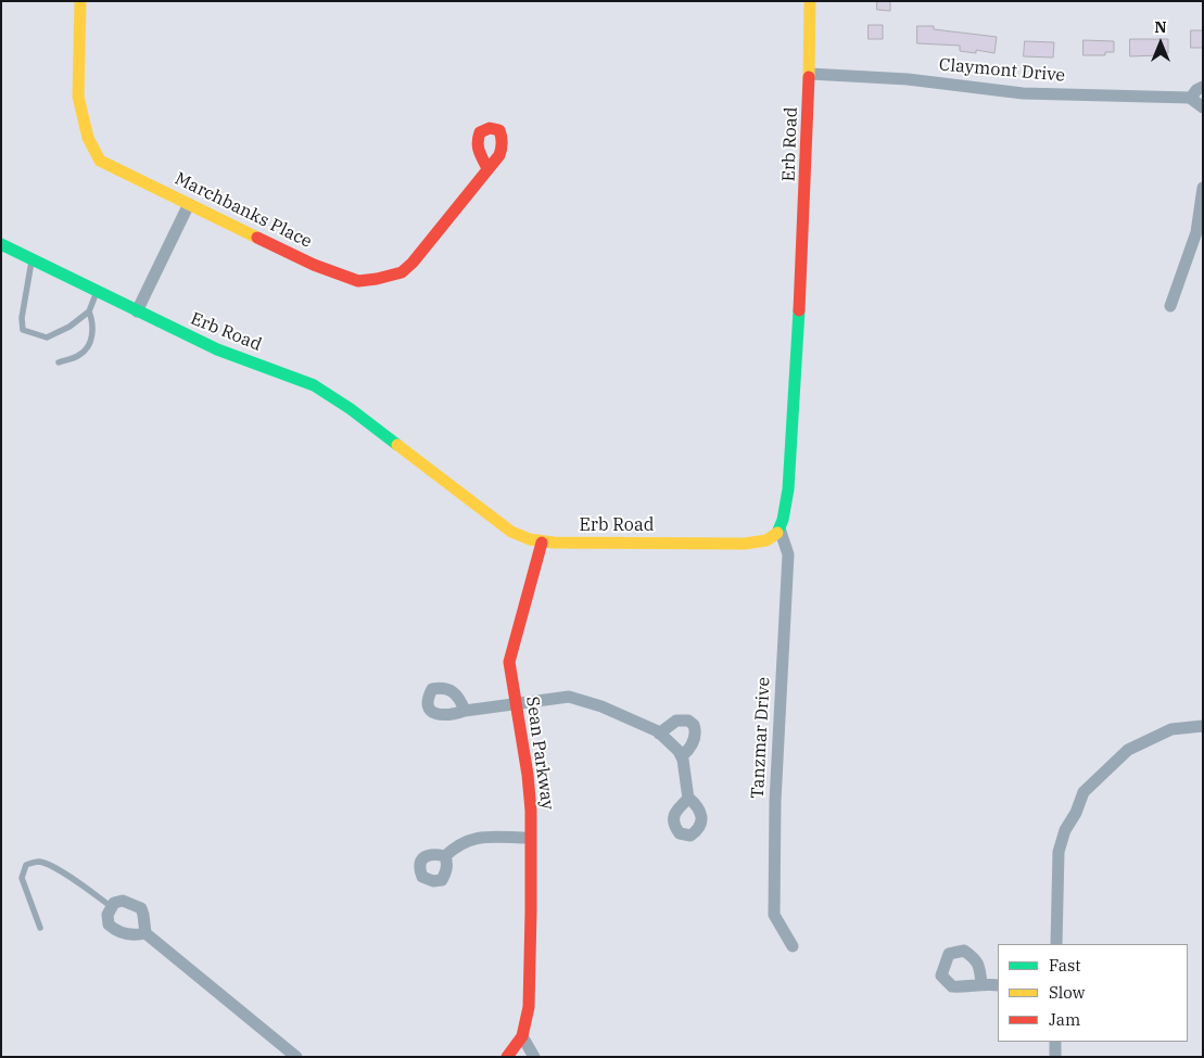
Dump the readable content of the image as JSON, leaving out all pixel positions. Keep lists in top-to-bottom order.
{
  "streets": {
    "street": [
      "Claymont Drive",
      "Erb Road",
      "Marchbanks Place",
      "Tanzmar Drive",
      "Sean Parkway"
    ]
  },
  "crossings": [
    ["Claymont Drive", "Erb Road"],
    ["Erb Road", "Tanzmar Drive"],
    ["Erb Road", "Sean Parkway"]
  ],
  "legend": ["Fast", "Slow", "Jam"],
  "north": "top"
}
